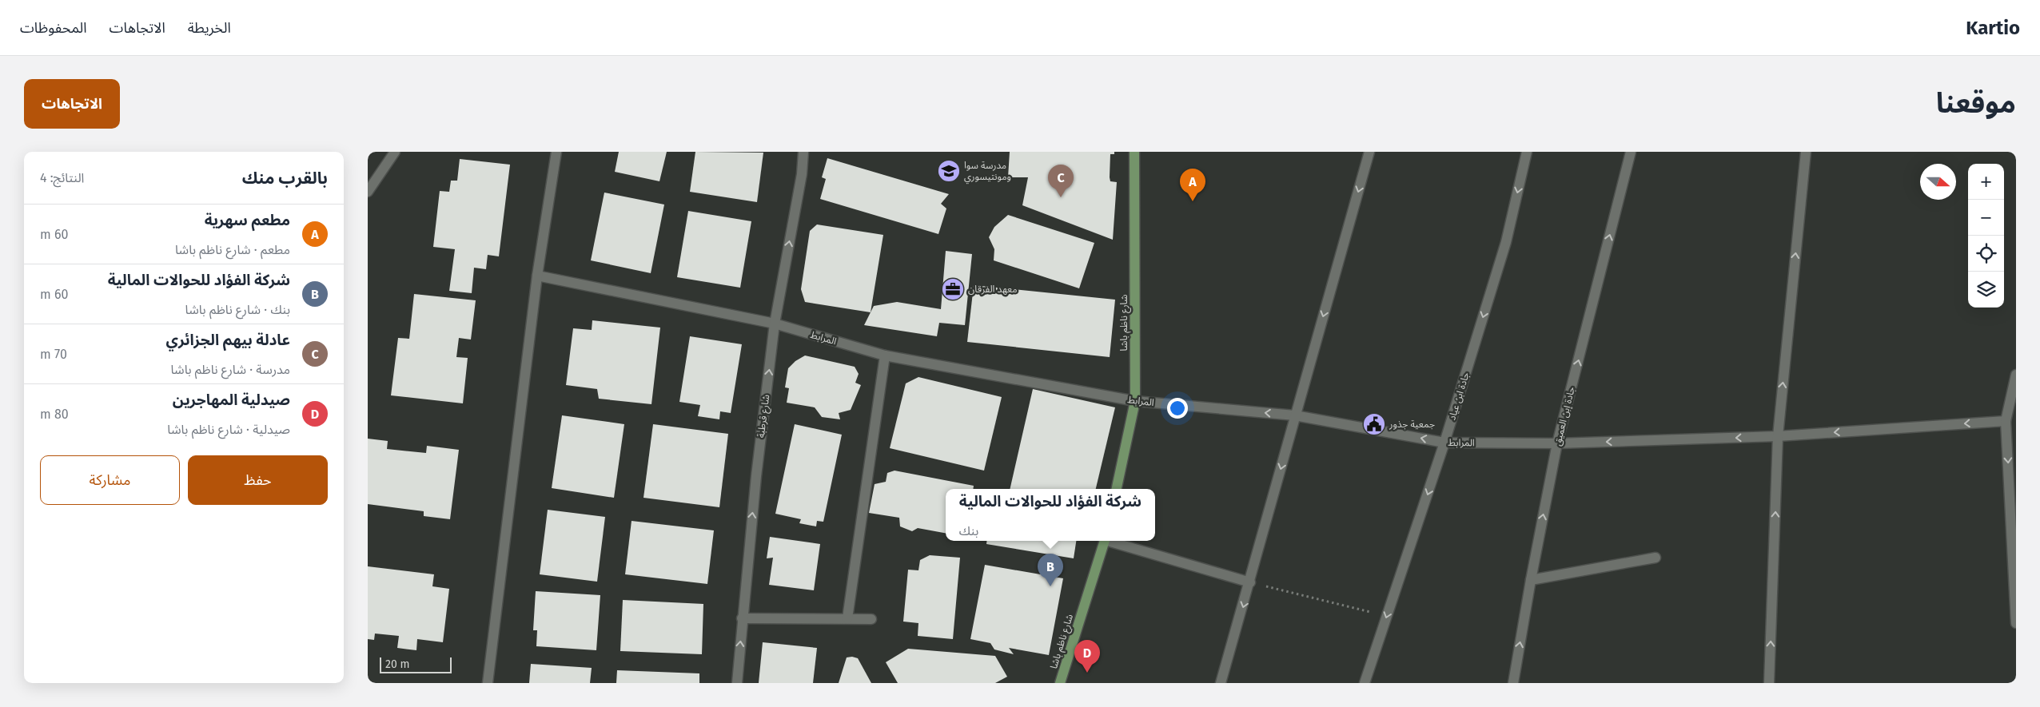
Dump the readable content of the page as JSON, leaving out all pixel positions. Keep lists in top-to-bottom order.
{
  "streets": {
    "main road": ["شارع ناظم باشا"],
    "street": [
      "المرابط",
      "جادة ابن عياد",
      "شارع قرطبة",
      "جادة إبن العميق"
    ]
  },
  "crossings": [
    ["شارع ناظم باشا", "المرابط"],
    ["المرابط", "جادة ابن عياد"],
    ["المرابط", "شارع قرطبة"],
    ["المرابط", "جادة إبن العميق"]
  ],
  "one_way": [
    "المرابط",
    "جادة ابن عياد",
    "شارع قرطبة",
    "جادة إبن العميق"
  ],
  "places": {
    "school or university": ["مدرسة سوا ومونتيسوري"],
    "office": ["معهد الفرقان"],
    "public building": ["جمعية جذور"]
  },
  "scale_bar": "20 m",
  "north": "right",
  "page": {
    "header": "Kartio",
    "nav": ["الخريطة", "الاتجاهات", "المحفوظات"],
    "title": "موقعنا",
    "buttons": [
      "الاتجاهات",
      ["حفظ", "مشاركة"]
    ],
    "heading": ["بالقرب منك", "النتائج: 4"],
    "map_buttons": ["+", "−"],
    "pins": [
      "C",
      "A",
      "B",
      "D"
    ],
    "list": [
      {
        "mark": "A",
        "name": "مطعم سهرية",
        "note": "مطعم · شارع ناظم باشا",
        "value": "60 m"
      },
      {
        "mark": "B",
        "name": "شركة الفؤاد للحوالات المالية",
        "note": "بنك · شارع ناظم باشا",
        "value": "60 m"
      },
      {
        "mark": "C",
        "name": "عادلة بيهم الجزائري",
        "note": "مدرسة · شارع ناظم باشا",
        "value": "70 m"
      },
      {
        "mark": "D",
        "name": "صيدلية المهاجرين",
        "note": "صيدلية · شارع ناظم باشا",
        "value": "80 m"
      }
    ],
    "popup": ["شركة الفؤاد للحوالات المالية", "بنك"],
    "scale": "20 m"
  }
}
